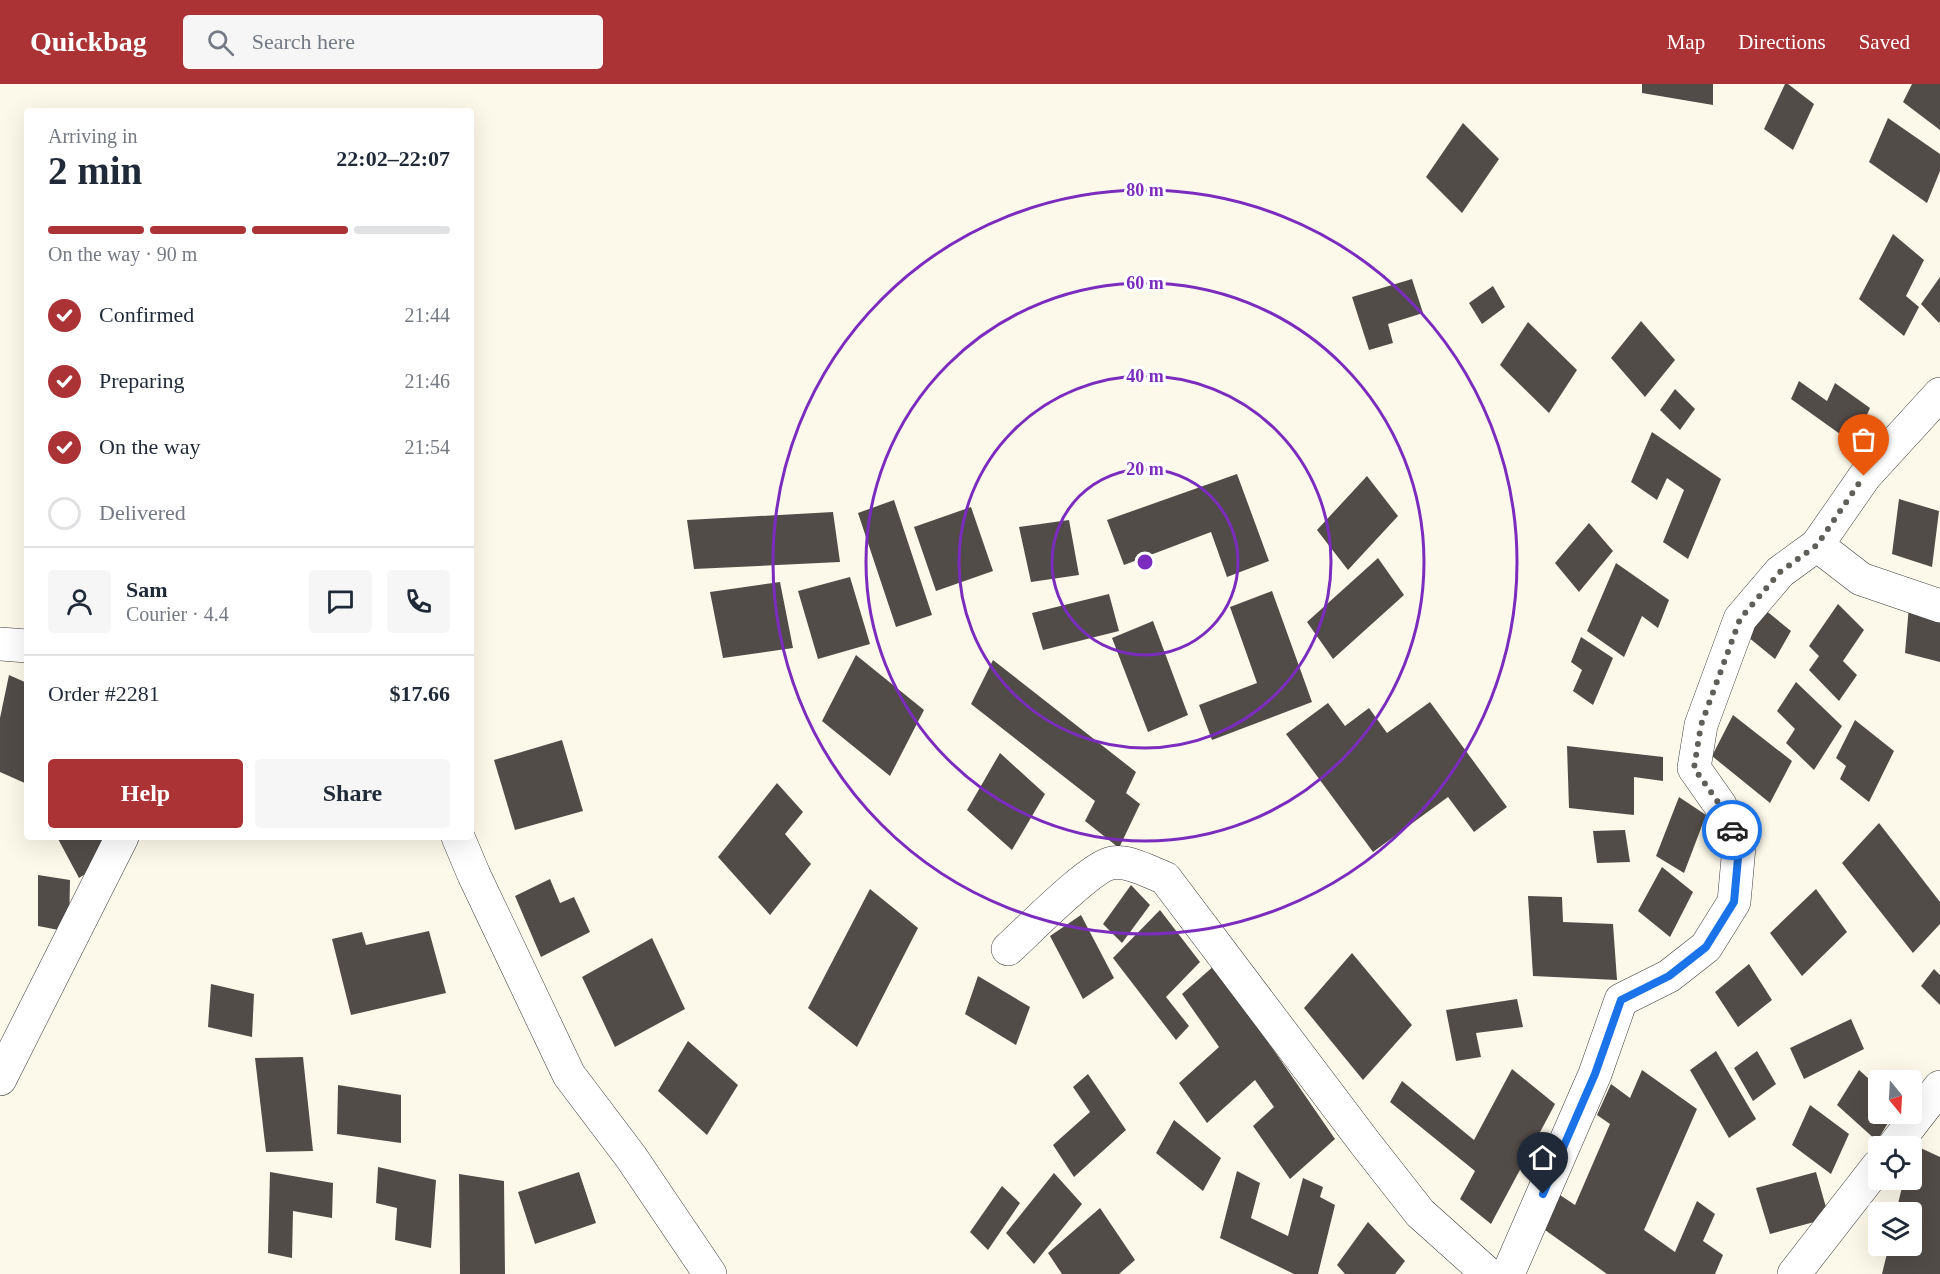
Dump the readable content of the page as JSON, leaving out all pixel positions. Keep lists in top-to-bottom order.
{
  "north": "bottom",
  "page": {
    "header": "Quickbag",
    "search": "Search here",
    "nav": ["Map", "Directions", "Saved"],
    "heading": ["2 min", "Arriving in", "22:02–22:07"],
    "panel": [
      "Sam",
      "Courier · 4.4",
      "Order #2281",
      "$17.66"
    ],
    "bar": "On the way · 90 m",
    "list": [
      ["Confirmed", "21:44"],
      ["Preparing", "21:46"],
      ["On the way", "21:54"],
      "Delivered"
    ],
    "buttons": ["Help", "Share"]
  },
  "rings": [
    "80 m",
    "60 m",
    "40 m",
    "20 m"
  ]
}
